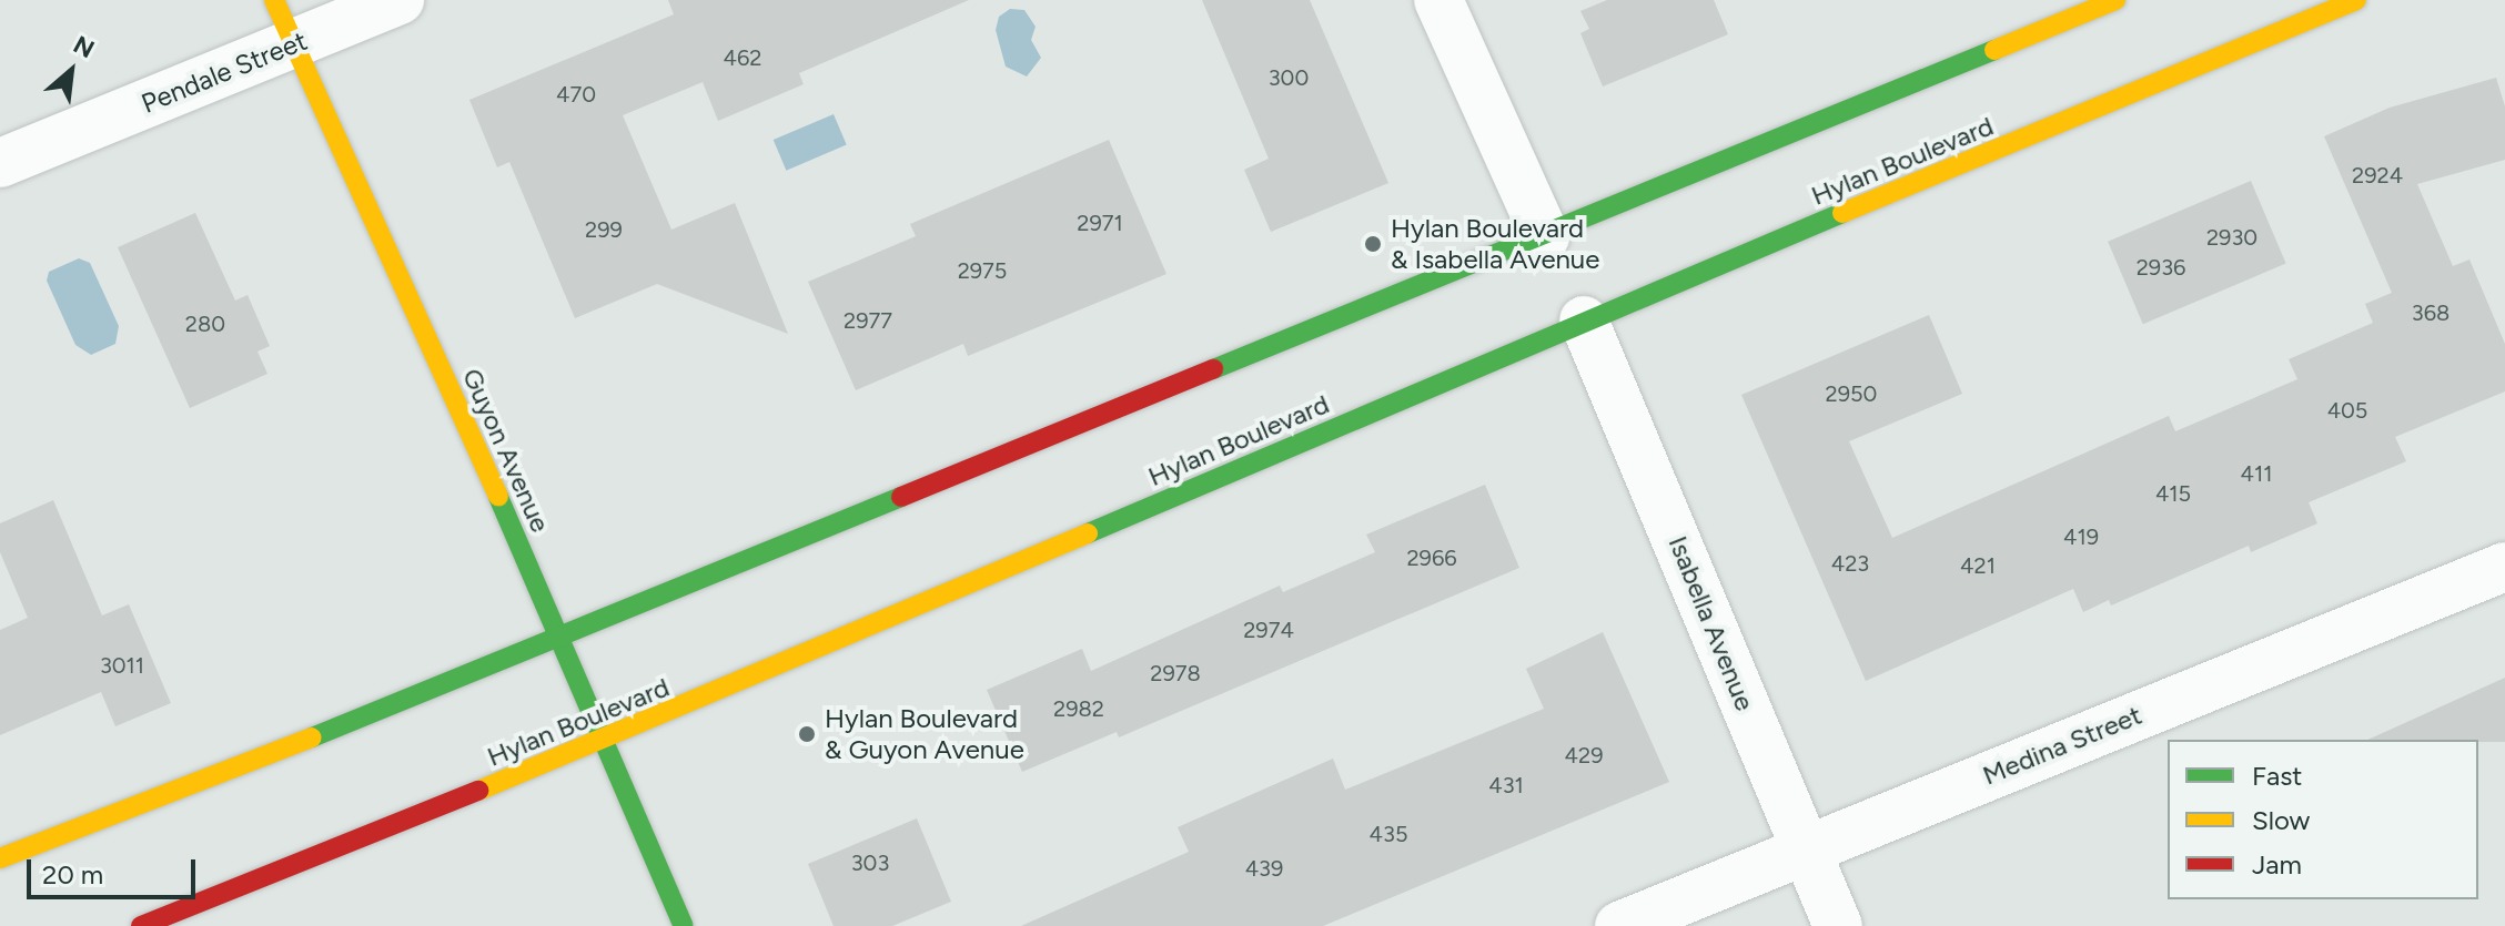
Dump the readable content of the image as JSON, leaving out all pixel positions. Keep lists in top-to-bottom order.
{
  "streets": {
    "main road": ["Hylan Boulevard", "Guyon Avenue"],
    "street": ["Pendale Street", "Isabella Avenue", "Medina Street"]
  },
  "crossings": [
    ["Pendale Street", "Guyon Avenue"],
    ["Hylan Boulevard", "Guyon Avenue"],
    ["Hylan Boulevard", "Isabella Avenue"],
    ["Isabella Avenue", "Medina Street"]
  ],
  "places": ["Hylan Boulevard & Isabella Avenue", "Hylan Boulevard & Guyon Avenue"],
  "house_numbers": [
    "462",
    "300",
    "470",
    "2924",
    "2971",
    "299",
    "2930",
    "2936",
    "2975",
    "368",
    "2977",
    "280",
    "2950",
    "405",
    "411",
    "415",
    "419",
    "2966",
    "423",
    "421",
    "2974",
    "3011",
    "2978",
    "2982",
    "429",
    "431",
    "435",
    "303",
    "439"
  ],
  "legend": ["Fast", "Slow", "Jam"],
  "scale_bar": "20 m",
  "north": "top right"
}
